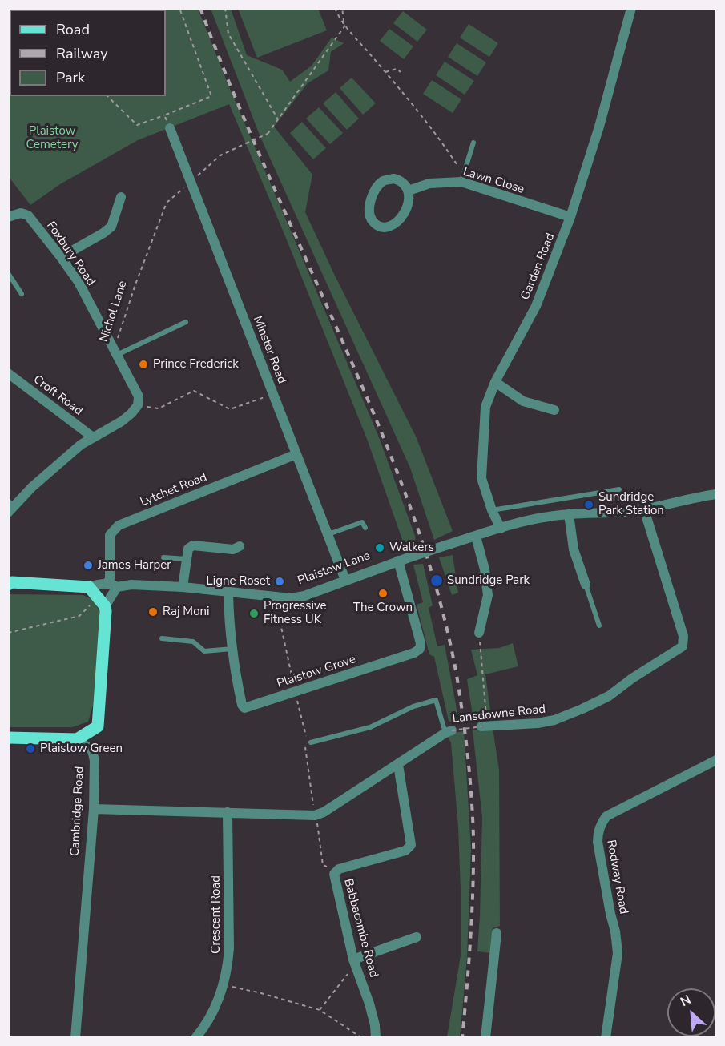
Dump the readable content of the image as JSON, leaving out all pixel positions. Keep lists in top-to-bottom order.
{
  "streets": {
    "main road": ["Plaistow Lane"],
    "street": [
      "Lawn Close",
      "Foxbury Road",
      "Garden Road",
      "Nichol Lane",
      "Minster Road",
      "Croft Road",
      "Lytchet Road",
      "Plaistow Grove",
      "Lansdowne Road",
      "Cambridge Road",
      "Rodway Road",
      "Crescent Road",
      "Babbacombe Road"
    ]
  },
  "crossings": [
    ["Lawn Close", "Garden Road"],
    ["Foxbury Road", "Nichol Lane"],
    ["Garden Road", "Plaistow Lane"],
    ["Nichol Lane", "Minster Road"],
    ["Minster Road", "Lytchet Road"],
    ["Minster Road", "Plaistow Lane"],
    ["Lytchet Road", "Plaistow Lane"],
    ["Plaistow Lane", "Plaistow Grove"],
    ["Plaistow Lane", "Lansdowne Road"],
    ["Lansdowne Road", "Cambridge Road"],
    ["Lansdowne Road", "Crescent Road"],
    ["Lansdowne Road", "Babbacombe Road"]
  ],
  "parks": ["Plaistow Cemetery"],
  "places": [
    "Prince Frederick",
    "Sundridge Park Station",
    "Walkers",
    "James Harper",
    "Sundridge Park",
    "Ligne Roset",
    "The Crown",
    "Raj Moni",
    "Progressive Fitness UK",
    "Plaistow Green"
  ],
  "legend": ["Road", "Railway", "Park"],
  "north": "top left"
}
